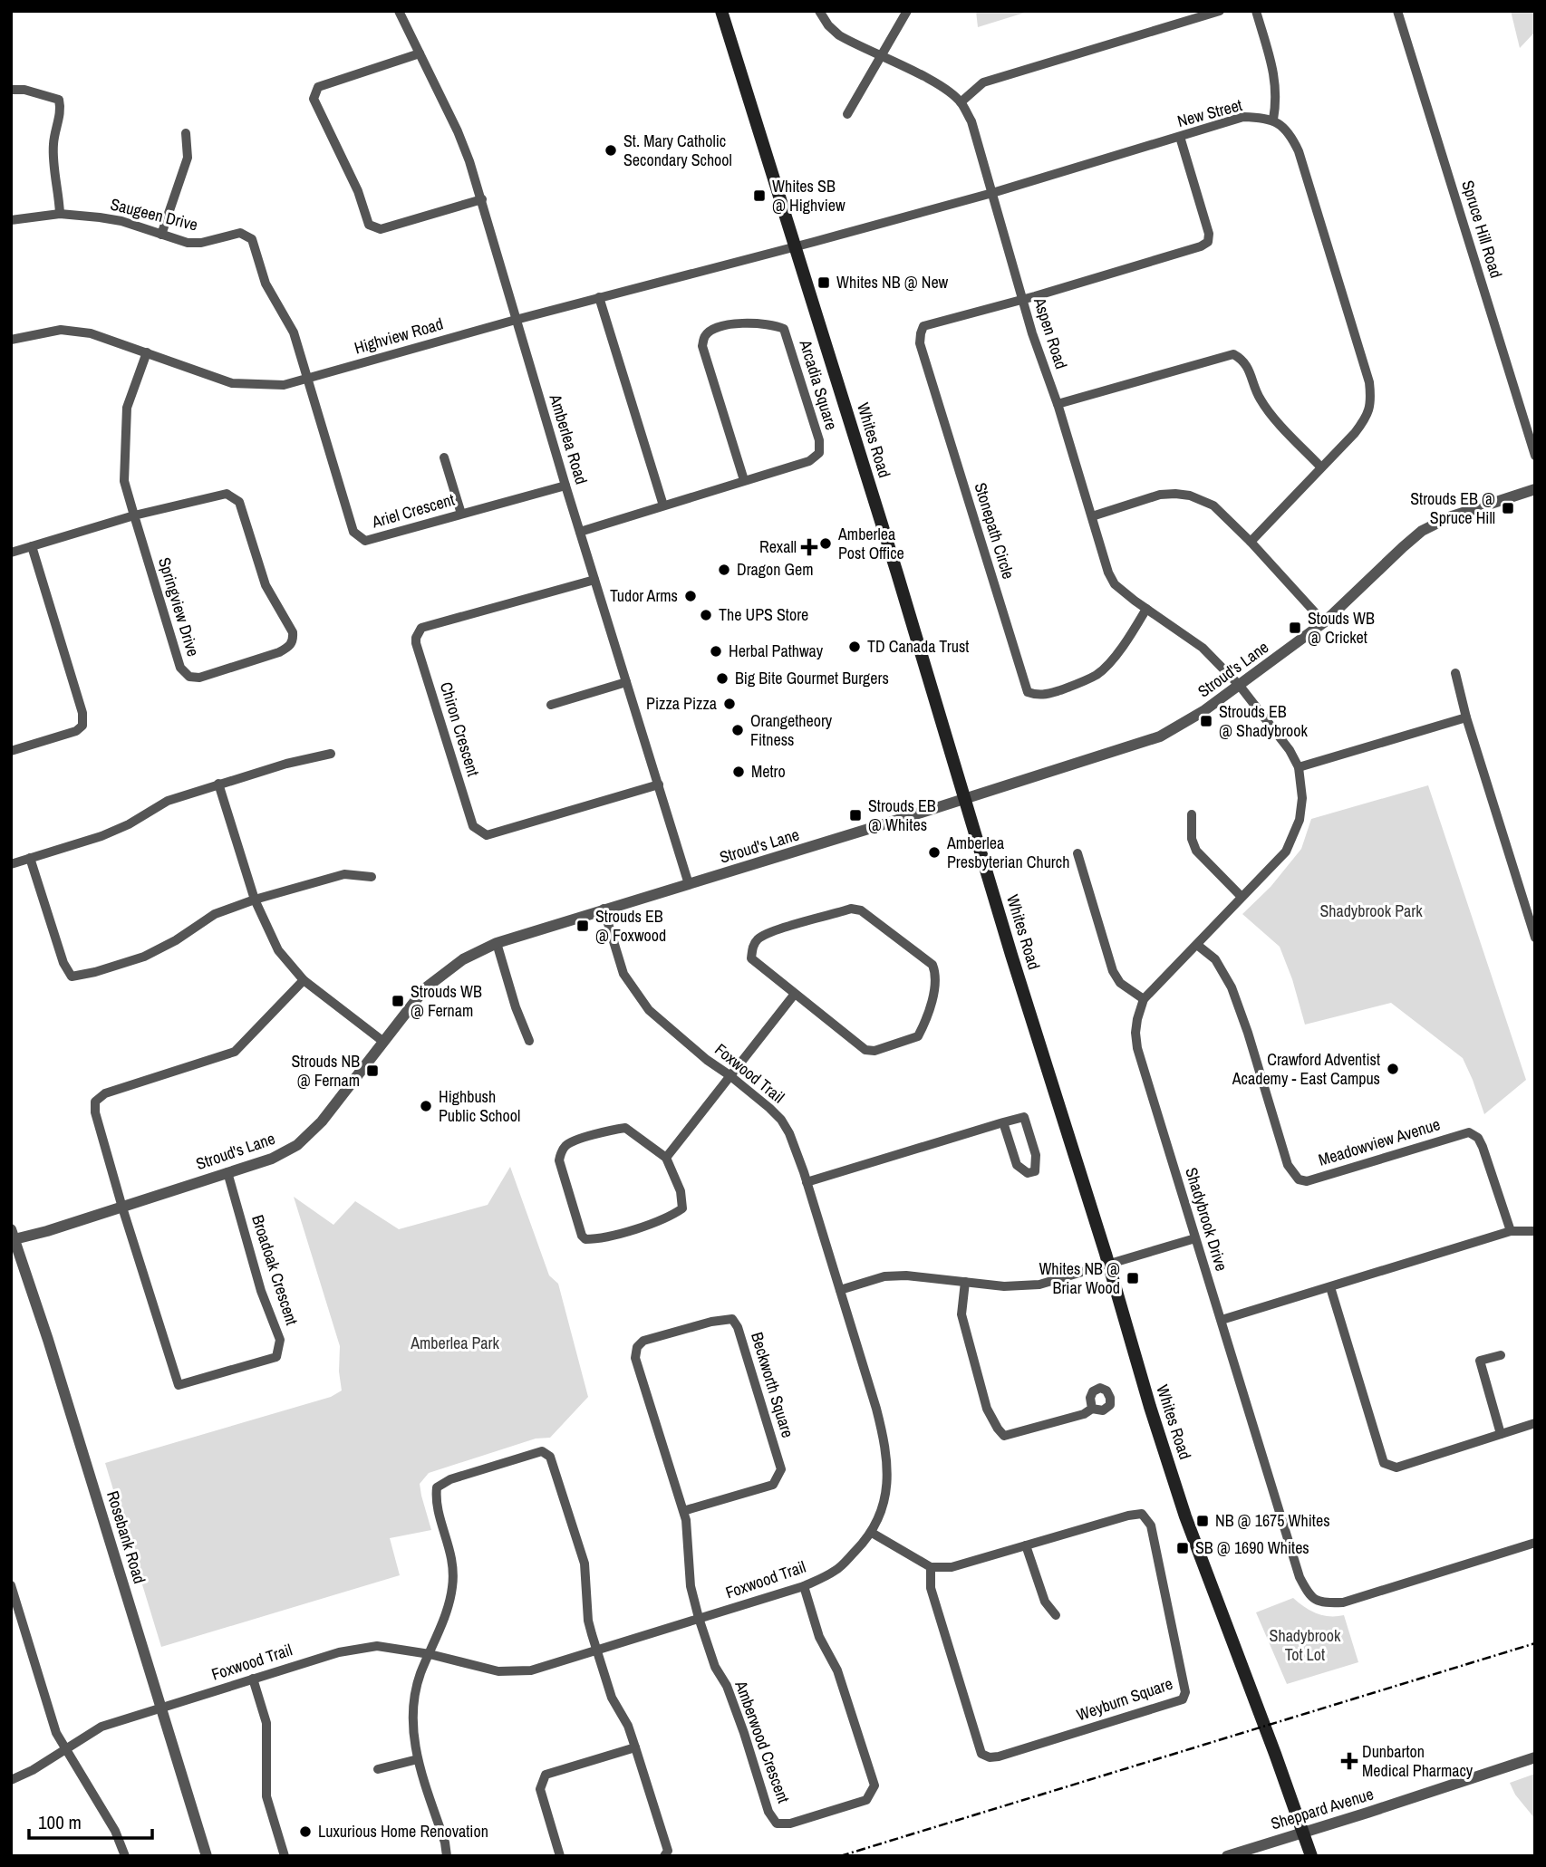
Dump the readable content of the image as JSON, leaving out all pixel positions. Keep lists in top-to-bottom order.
{
  "streets": {
    "main road": ["Whites Road"],
    "street": [
      "New Street",
      "Saugeen Drive",
      "Spruce Hill Road",
      "Aspen Road",
      "Highview Road",
      "Arcadia Square",
      "Amberlea Road",
      "Ariel Crescent",
      "Stonepath Circle",
      "Springview Drive",
      "Stroud's Lane",
      "Chiron Crescent",
      "Foxwood Trail",
      "Meadowview Avenue",
      "Shadybrook Drive",
      "Broadoak Crescent",
      "Beckworth Square",
      "Rosebank Road",
      "Weyburn Square",
      "Amberwood Crescent",
      "Sheppard Avenue"
    ]
  },
  "crossings": [
    ["New Street", "Aspen Road"],
    ["New Street", "Highview Road"],
    ["New Street", "Whites Road"],
    ["Saugeen Drive", "Highview Road"],
    ["Saugeen Drive", "Ariel Crescent"],
    ["Aspen Road", "Stonepath Circle"],
    ["Aspen Road", "Stroud's Lane"],
    ["Aspen Road", "Shadybrook Drive"],
    ["Highview Road", "Amberlea Road"],
    ["Highview Road", "Whites Road"],
    ["Highview Road", "Ariel Crescent"],
    ["Arcadia Square", "Amberlea Road"],
    ["Amberlea Road", "Ariel Crescent"],
    ["Amberlea Road", "Stroud's Lane"],
    ["Amberlea Road", "Chiron Crescent"],
    ["Whites Road", "Stroud's Lane"],
    ["Whites Road", "Sheppard Avenue"],
    ["Stroud's Lane", "Foxwood Trail"],
    ["Stroud's Lane", "Shadybrook Drive"],
    ["Stroud's Lane", "Broadoak Crescent"],
    ["Stroud's Lane", "Rosebank Road"],
    ["Foxwood Trail", "Beckworth Square"],
    ["Foxwood Trail", "Rosebank Road"],
    ["Foxwood Trail", "Amberwood Crescent"],
    ["Meadowview Avenue", "Shadybrook Drive"],
    ["Beckworth Square", "Amberwood Crescent"]
  ],
  "parks": ["Shadybrook Park", "Amberlea Park", "Shadybrook Tot Lot"],
  "places": {
    "other": [
      "St. Mary Catholic Secondary School",
      "Amberlea Post Office",
      "Dragon Gem",
      "Tudor Arms",
      "The UPS Store",
      "TD Canada Trust",
      "Herbal Pathway",
      "Big Bite Gourmet Burgers",
      "Pizza Pizza",
      "Orangetheory Fitness",
      "Metro",
      "Amberlea Presbyterian Church",
      "Crawford Adventist Academy - East Campus",
      "Highbush Public School",
      "Luxurious Home Renovation"
    ],
    "transit": [
      "Whites SB @ Highview",
      "Whites NB @ New",
      "Strouds EB @ Spruce Hill",
      "Stouds WB @ Cricket",
      "Strouds EB @ Shadybrook",
      "Strouds EB @ Whites",
      "Strouds EB @ Foxwood",
      "Strouds WB @ Fernam",
      "Strouds NB @ Fernam",
      "Whites NB @ Briar Wood",
      "NB @ 1675 Whites",
      "SB @ 1690 Whites"
    ],
    "health": ["Rexall", "Dunbarton Medical Pharmacy"]
  },
  "scale_bar": "100 m"
}
